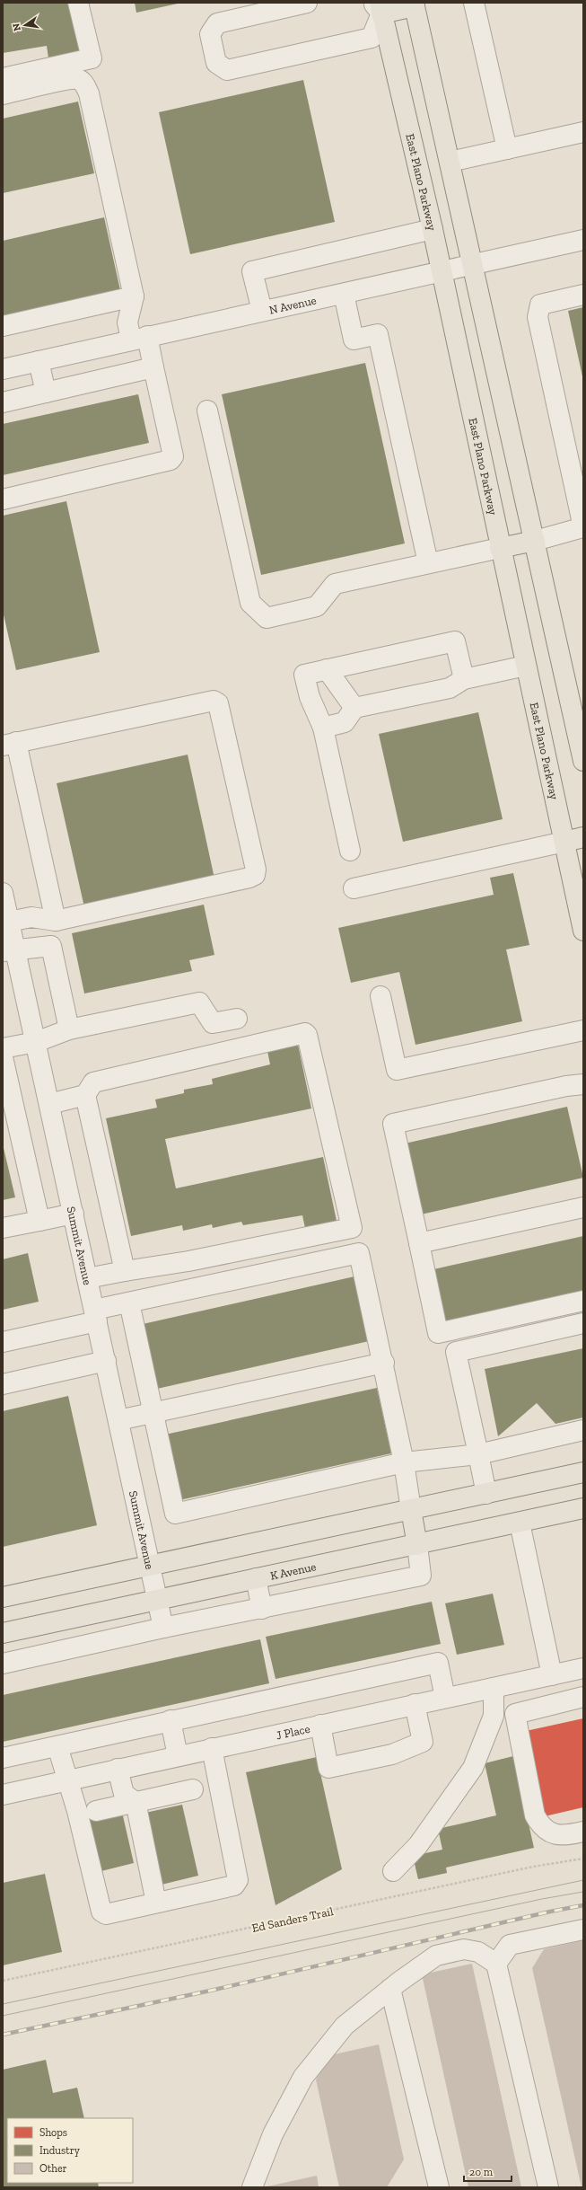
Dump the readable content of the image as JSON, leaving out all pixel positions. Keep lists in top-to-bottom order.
{
  "streets": {
    "main road": ["East Plano Parkway", "K Avenue"],
    "street": ["N Avenue", "Summit Avenue", "J Place"],
    "path": ["Ed Sanders Trail"]
  },
  "crossings": [
    ["East Plano Parkway", "N Avenue"],
    ["Summit Avenue", "K Avenue"]
  ],
  "legend": ["Shops", "Industry", "Other"],
  "scale_bar": "20 m",
  "north": "left"
}
